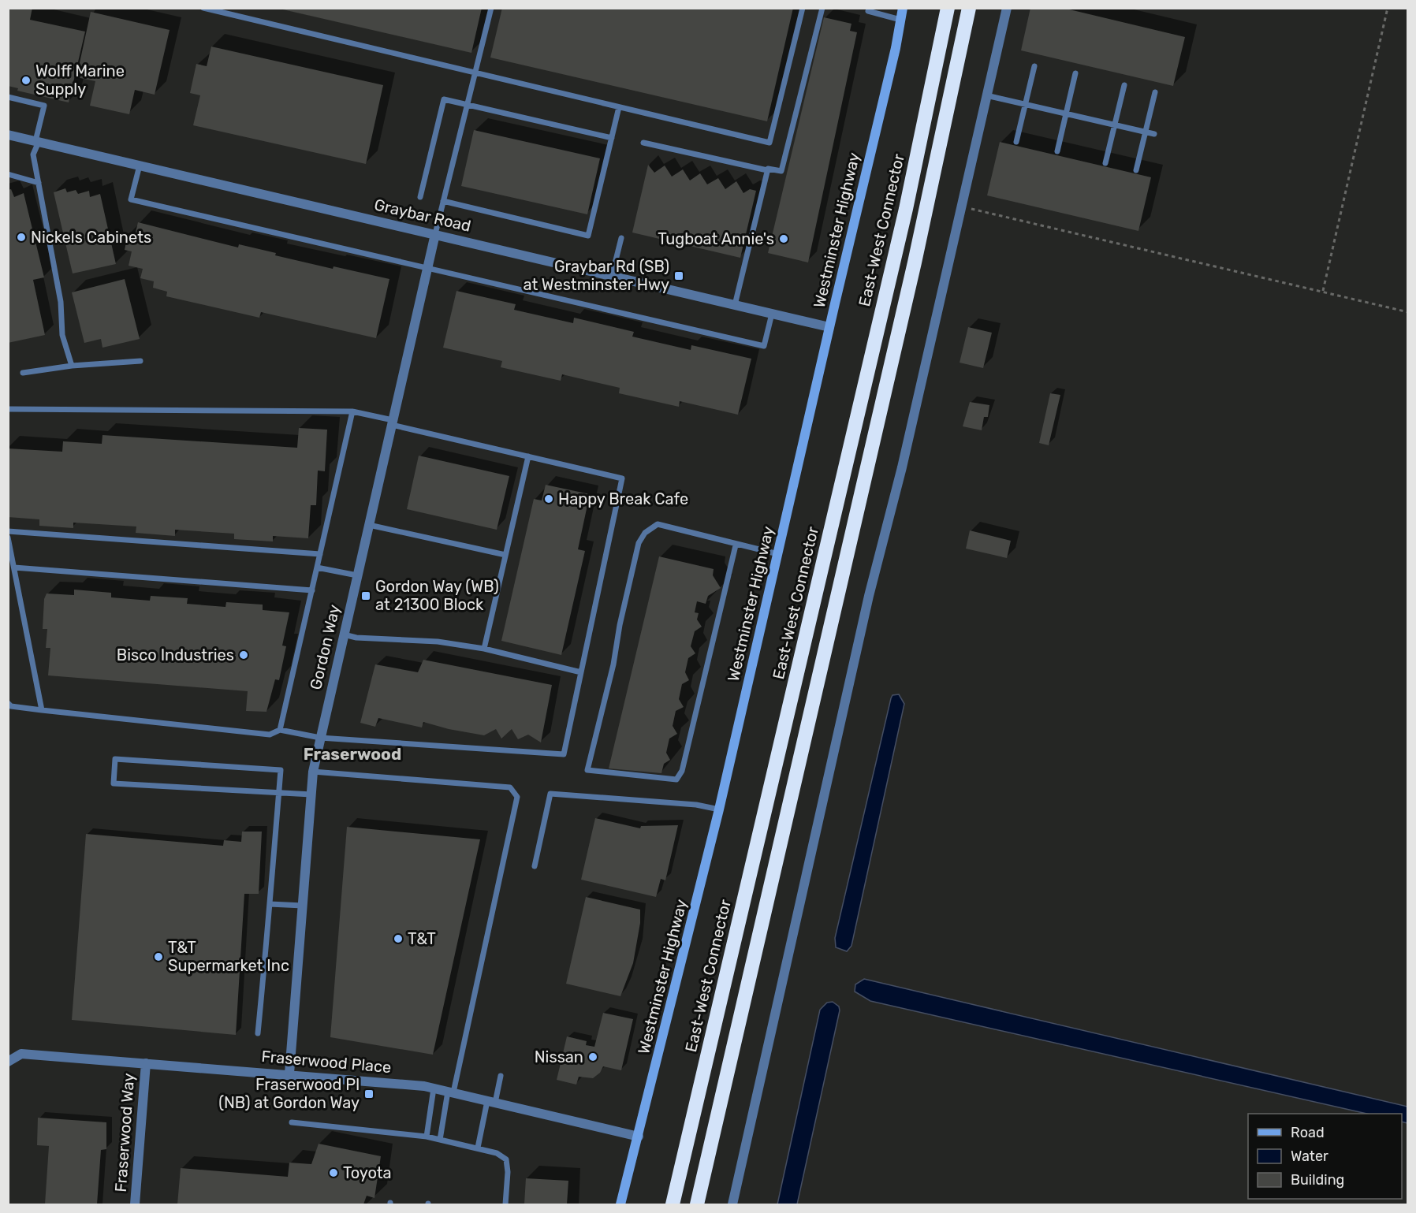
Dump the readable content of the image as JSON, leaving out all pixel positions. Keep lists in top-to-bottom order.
{
  "streets": {
    "highway": ["East-West Connector"],
    "main road": ["Westminster Highway"],
    "street": [
      "Graybar Road",
      "Gordon Way",
      "Fraserwood Place",
      "Fraserwood Way"
    ]
  },
  "crossings": [
    ["Graybar Road", "Westminster Highway"],
    ["Graybar Road", "Gordon Way"],
    ["Westminster Highway", "Fraserwood Place"],
    ["Gordon Way", "Fraserwood Place"],
    ["Fraserwood Place", "Fraserwood Way"]
  ],
  "districts": ["Fraserwood"],
  "places": {
    "other": [
      "Wolff Marine Supply",
      "Nickels Cabinets",
      "Tugboat Annie's",
      "Happy Break Cafe",
      "Bisco Industries",
      "T&T",
      "T&T Supermarket Inc",
      "Nissan",
      "Toyota"
    ],
    "transit": ["Graybar Rd (SB) at Westminster Hwy", "Gordon Way (WB) at 21300 Block", "Fraserwood Pl (NB) at Gordon Way"]
  },
  "legend": ["Road", "Water", "Building"]
}
